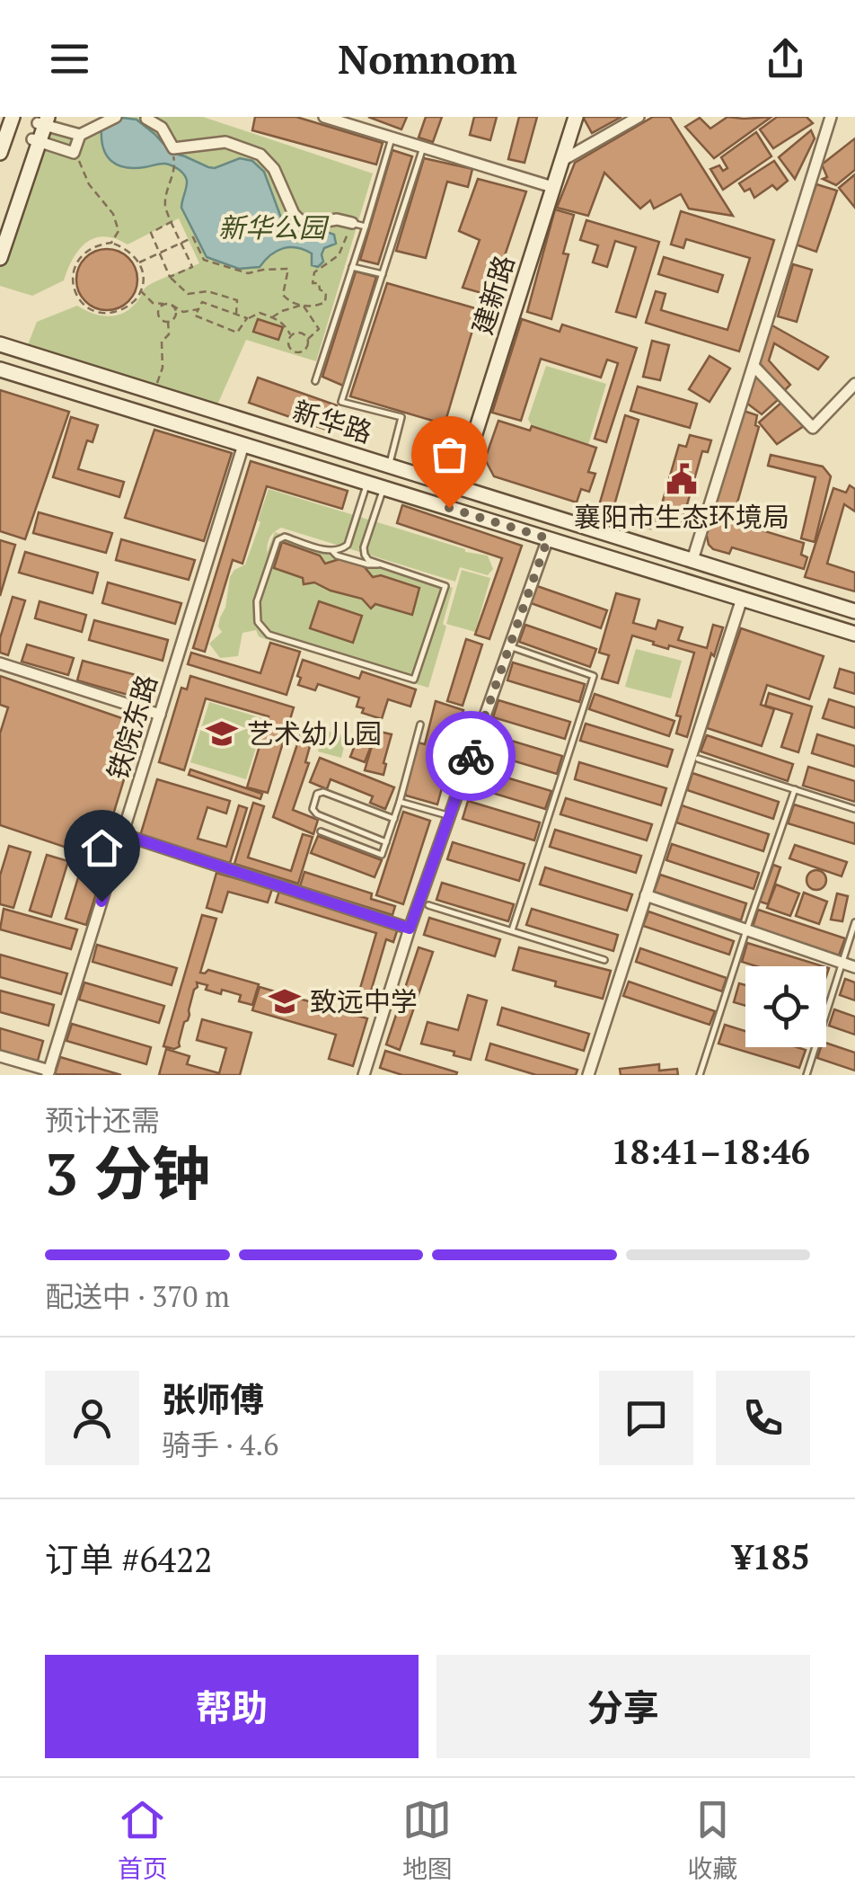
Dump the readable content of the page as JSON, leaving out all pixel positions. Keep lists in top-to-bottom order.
{
  "streets": {
    "main road": ["建新路", "新华路"],
    "street": ["铁院东路"]
  },
  "crossings": [
    ["建新路", "新华路"],
    ["新华路", "铁院东路"]
  ],
  "parks": ["新华公园"],
  "places": {
    "public building": ["襄阳市生态环境局"],
    "school or university": ["艺术幼儿园", "致远中学"]
  },
  "page": {
    "header": "Nomnom",
    "heading": ["3 分钟", "预计还需", "18:41–18:46"],
    "panel": [
      "张师傅",
      "骑手 · 4.6",
      "订单 #6422",
      "¥185"
    ],
    "bar": "配送中 · 370 m",
    "buttons": ["帮助", "分享"],
    "tabs": ["首页", "地图", "收藏"]
  }
}
